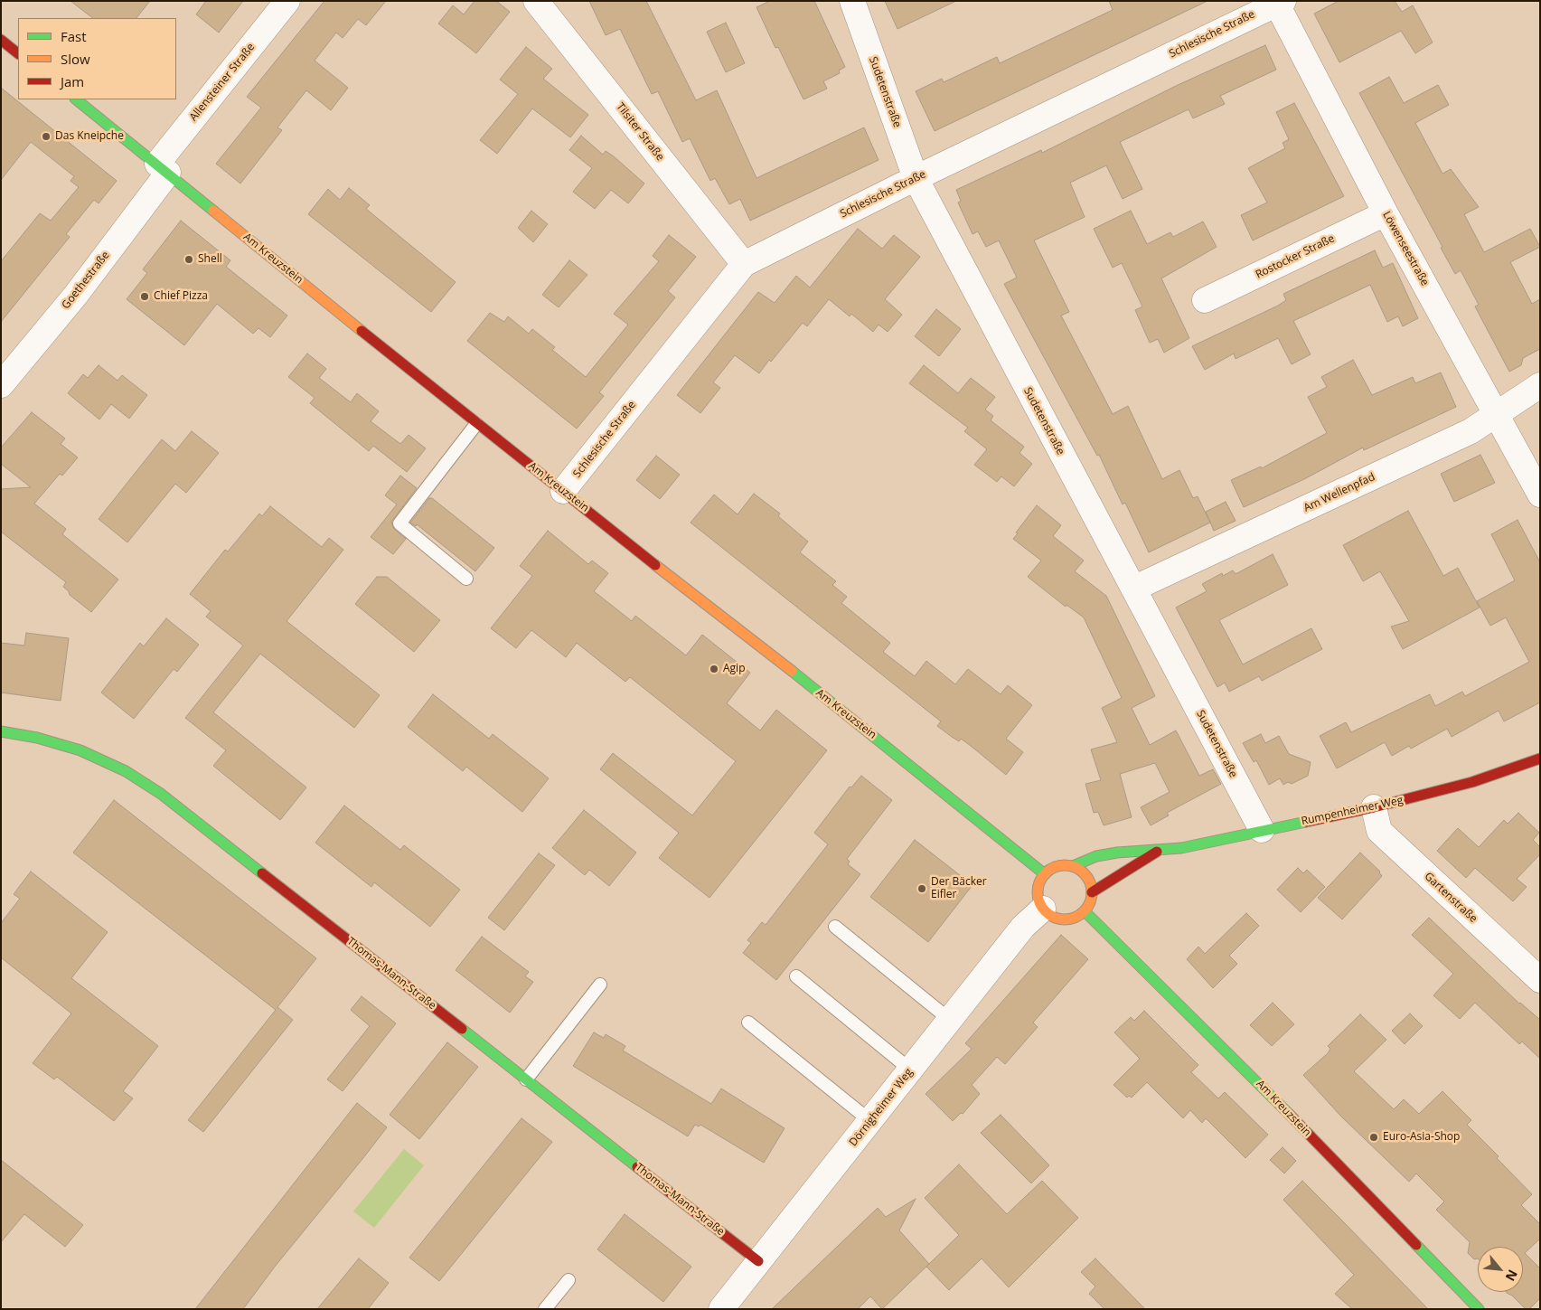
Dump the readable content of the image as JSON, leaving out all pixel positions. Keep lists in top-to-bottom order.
{
  "streets": {
    "street": [
      "Schlesische Straße",
      "Allensteiner Straße",
      "Sudetenstraße",
      "Tilsiter Straße",
      "Löwenseestraße",
      "Rostocker Straße",
      "Am Kreuzstein",
      "Goethestraße",
      "Am Wellenpfad",
      "Rumpenheimer Weg",
      "Gartenstraße",
      "Thomas-Mann-Straße",
      "Dörnigheimer Weg"
    ]
  },
  "crossings": [
    ["Schlesische Straße", "Sudetenstraße"],
    ["Schlesische Straße", "Tilsiter Straße"],
    ["Schlesische Straße", "Löwenseestraße"],
    ["Schlesische Straße", "Am Kreuzstein"],
    ["Allensteiner Straße", "Am Kreuzstein"],
    ["Allensteiner Straße", "Goethestraße"],
    ["Sudetenstraße", "Am Wellenpfad"],
    ["Sudetenstraße", "Rumpenheimer Weg"],
    ["Löwenseestraße", "Rostocker Straße"],
    ["Löwenseestraße", "Am Wellenpfad"],
    ["Am Kreuzstein", "Goethestraße"],
    ["Am Kreuzstein", "Rumpenheimer Weg"],
    ["Am Kreuzstein", "Dörnigheimer Weg"],
    ["Rumpenheimer Weg", "Gartenstraße"],
    ["Rumpenheimer Weg", "Dörnigheimer Weg"],
    ["Thomas-Mann-Straße", "Dörnigheimer Weg"]
  ],
  "places": [
    "Das Kneipche",
    "Shell",
    "Chief Pizza",
    "Agip",
    "Der Bäcker Eifler",
    "Euro-Asia-Shop"
  ],
  "legend": ["Fast", "Slow", "Jam"],
  "north": "bottom right"
}
